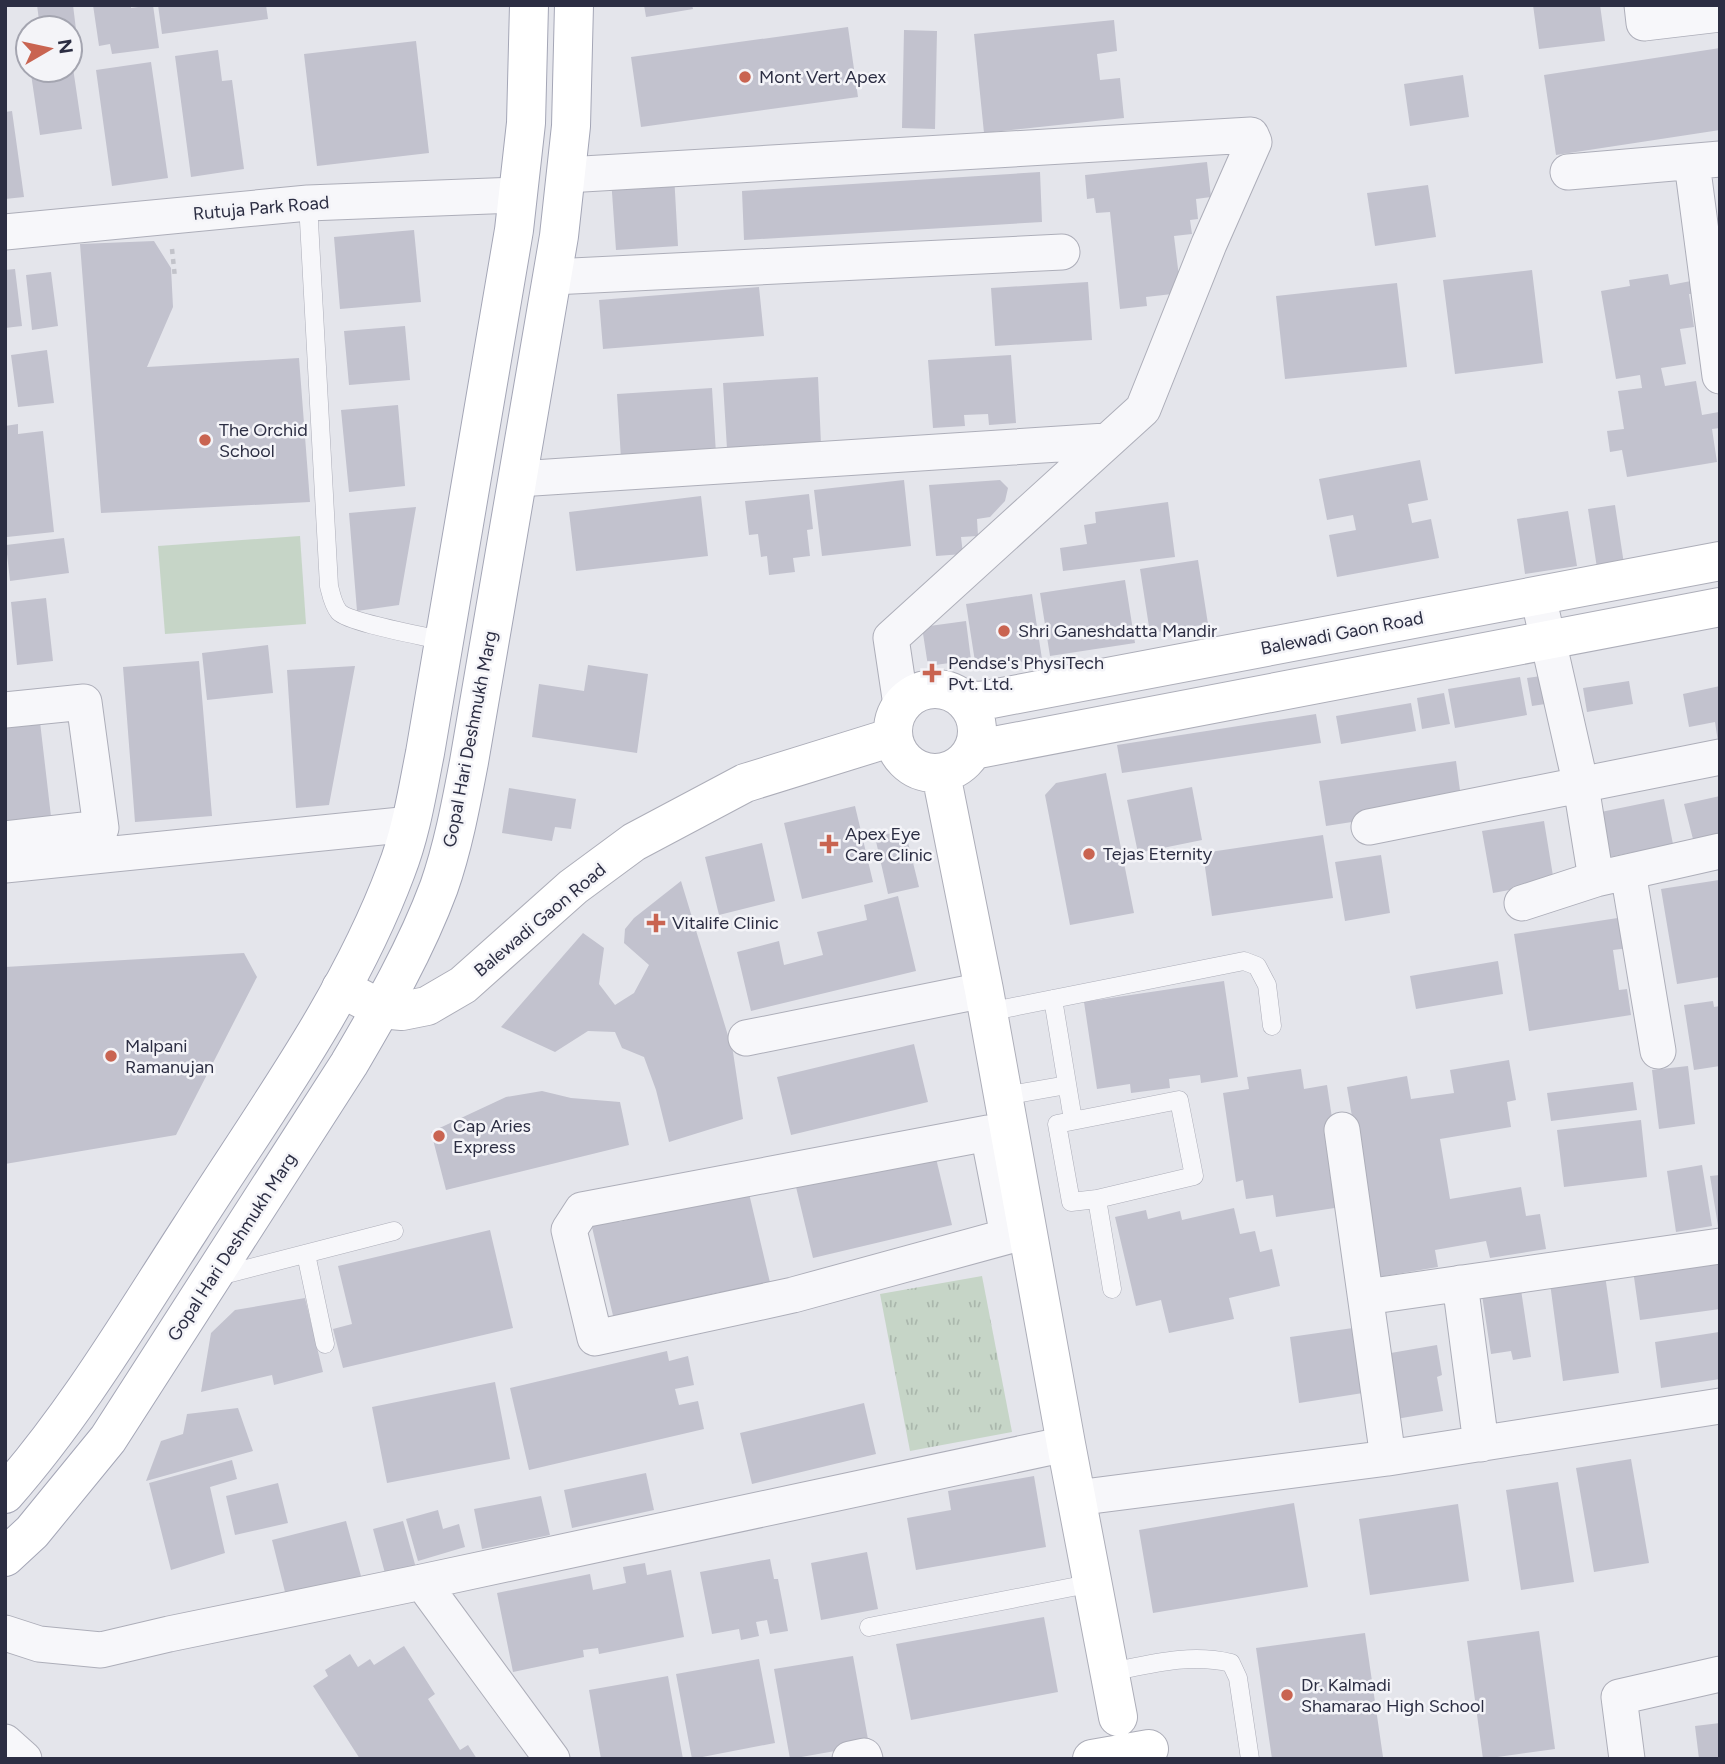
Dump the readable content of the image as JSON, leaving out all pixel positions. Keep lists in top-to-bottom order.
{
  "streets": {
    "main road": ["Balewadi Gaon Road", "Gopal Hari Deshmukh Marg"],
    "street": ["Rutuja Park Road"]
  },
  "crossings": [
    ["Balewadi Gaon Road", "Gopal Hari Deshmukh Marg"]
  ],
  "places": {
    "other": [
      "Mont Vert Apex",
      "The Orchid School",
      "Shri Ganeshdatta Mandir",
      "Tejas Eternity",
      "Malpani Ramanujan",
      "Cap Aries Express",
      "Dr. Kalmadi Shamarao High School"
    ],
    "health": ["Pendse's PhysiTech Pvt. Ltd.", "Apex Eye Care Clinic", "Vitalife Clinic"]
  },
  "north": "right"
}
